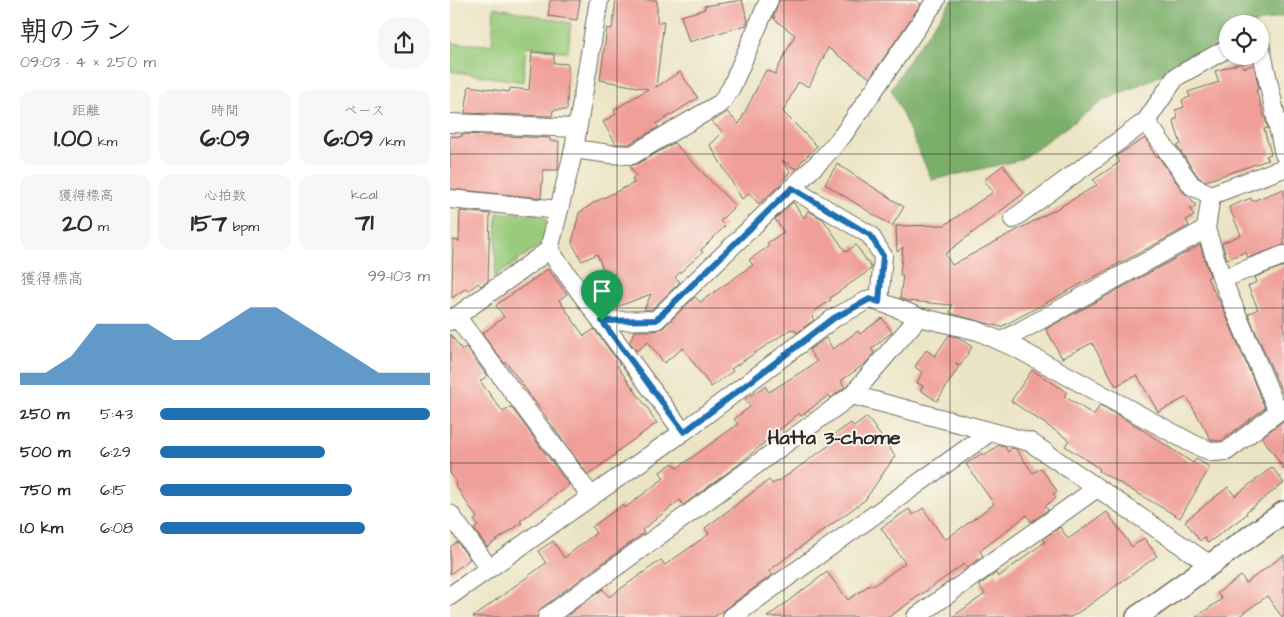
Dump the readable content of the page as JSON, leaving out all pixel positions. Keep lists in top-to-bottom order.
{
  "districts": ["Hatta 3-chome"],
  "page": {
    "heading": ["朝のラン", "09:03 · 4 × 250 m"],
    "stats": [
      ["距離", "1.00 km"],
      ["時間", "6:09"],
      ["ペース", "6:09 /km"],
      ["獲得標高", "20 m"],
      ["心拍数", "157 bpm"],
      ["kcal", "71"]
    ],
    "chart": ["獲得標高", "99–103 m"],
    "list": [
      {
        "name": "250 m",
        "note": "5:43"
      },
      {
        "name": "500 m",
        "note": "6:29"
      },
      {
        "name": "750 m",
        "note": "6:15"
      },
      {
        "name": "1.0 km",
        "note": "6:08"
      }
    ]
  }
}
